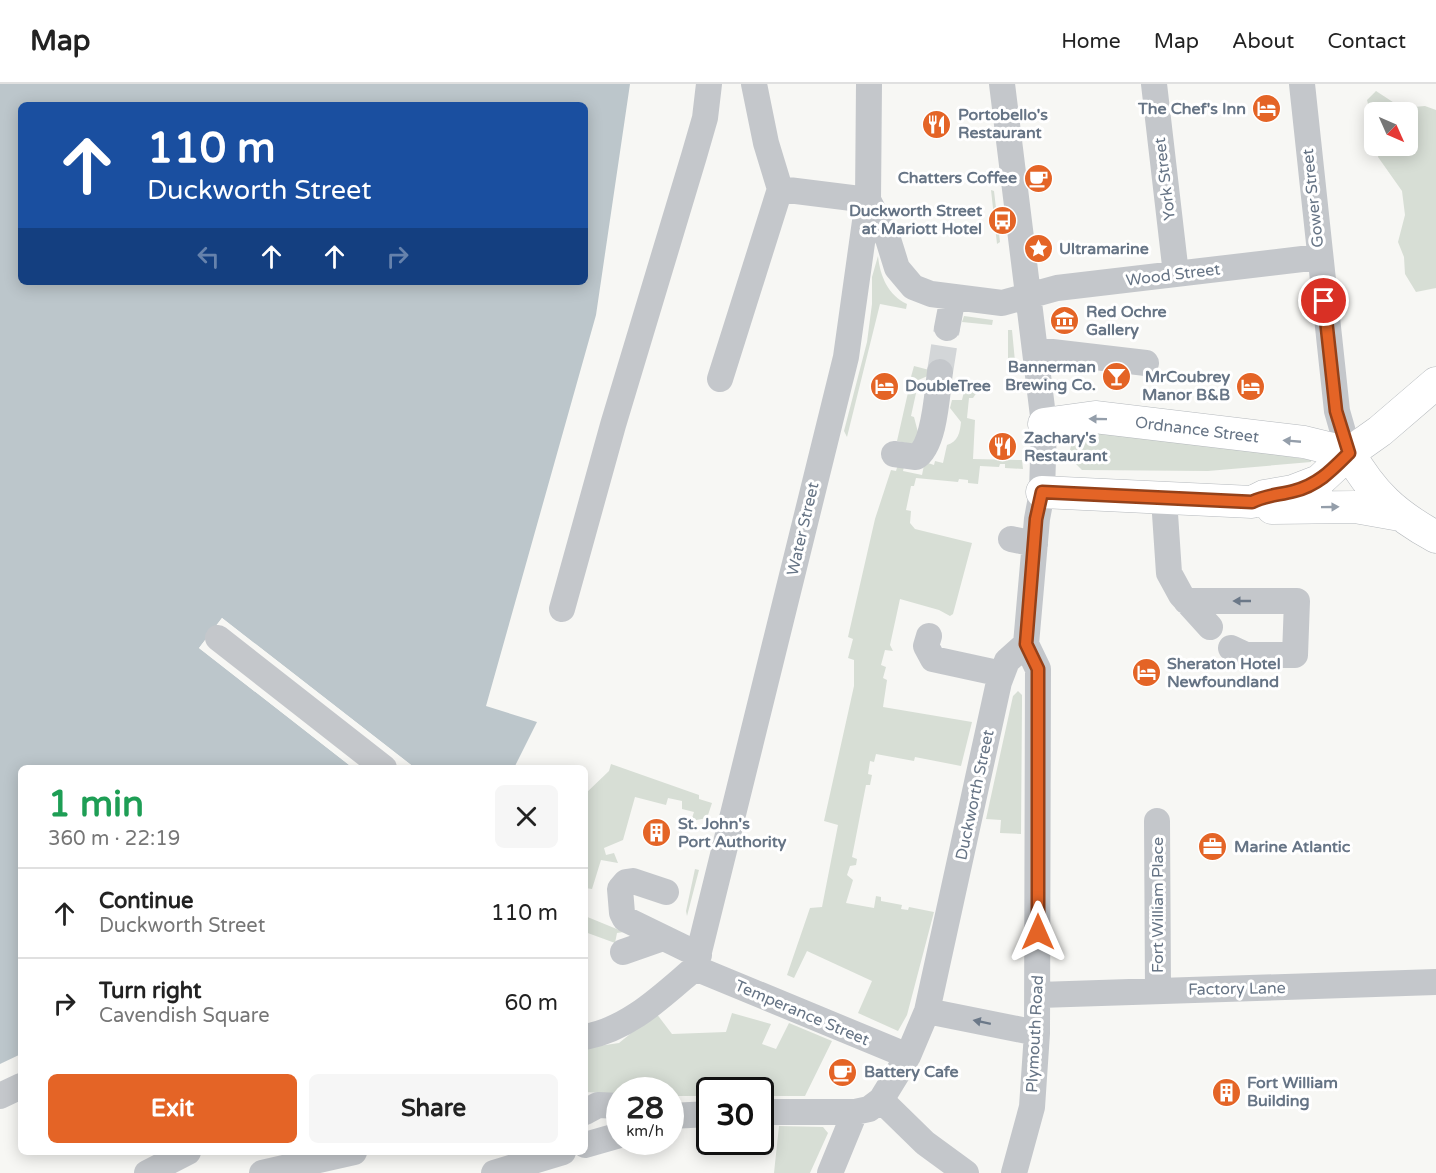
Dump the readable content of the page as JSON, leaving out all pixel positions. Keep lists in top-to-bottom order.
{
  "streets": {
    "main road": ["Ordnance Street"],
    "street": [
      "York Street",
      "Gower Street",
      "Wood Street",
      "Water Street",
      "Duckworth Street",
      "Fort William Place",
      "Factory Lane",
      "Temperance Street",
      "Plymouth Road"
    ]
  },
  "crossings": [
    ["York Street", "Wood Street"],
    ["Gower Street", "Wood Street"],
    ["Gower Street", "Ordnance Street"],
    ["Wood Street", "Water Street"],
    ["Water Street", "Temperance Street"],
    ["Duckworth Street", "Temperance Street"],
    ["Duckworth Street", "Plymouth Road"],
    ["Fort William Place", "Factory Lane"],
    ["Factory Lane", "Plymouth Road"]
  ],
  "places": {
    "hotel": [
      "The Chef's Inn",
      "DoubleTree",
      "MrCoubrey Manor B&B",
      "Sheraton Hotel Newfoundland"
    ],
    "restaurant": ["Portobello's Restaurant", "Zachary's Restaurant"],
    "cafe": ["Chatters Coffee", "Battery Cafe"],
    "bus stop": ["Duckworth Street at Mariott Hotel"],
    "place": ["Ultramarine"],
    "museum": ["Red Ochre Gallery"],
    "bar": ["Bannerman Brewing Co."],
    "building": ["St. John's Port Authority", "Fort William Building"],
    "office": ["Marine Atlantic"]
  },
  "north": "bottom right",
  "page": {
    "header": "Map",
    "nav": [
      "Home",
      "Map",
      "About",
      "Contact"
    ],
    "turn": ["110 m", "Duckworth Street"],
    "heading": ["1 min", "360 m · 22:19"],
    "list": [
      {
        "name": "Continue",
        "note": "Duckworth Street",
        "value": "110 m"
      },
      {
        "name": "Turn right",
        "note": "Cavendish Square",
        "value": "60 m"
      }
    ],
    "buttons": ["Exit", "Share"],
    "speed": "28 km/h",
    "limit": "30"
  }
}
